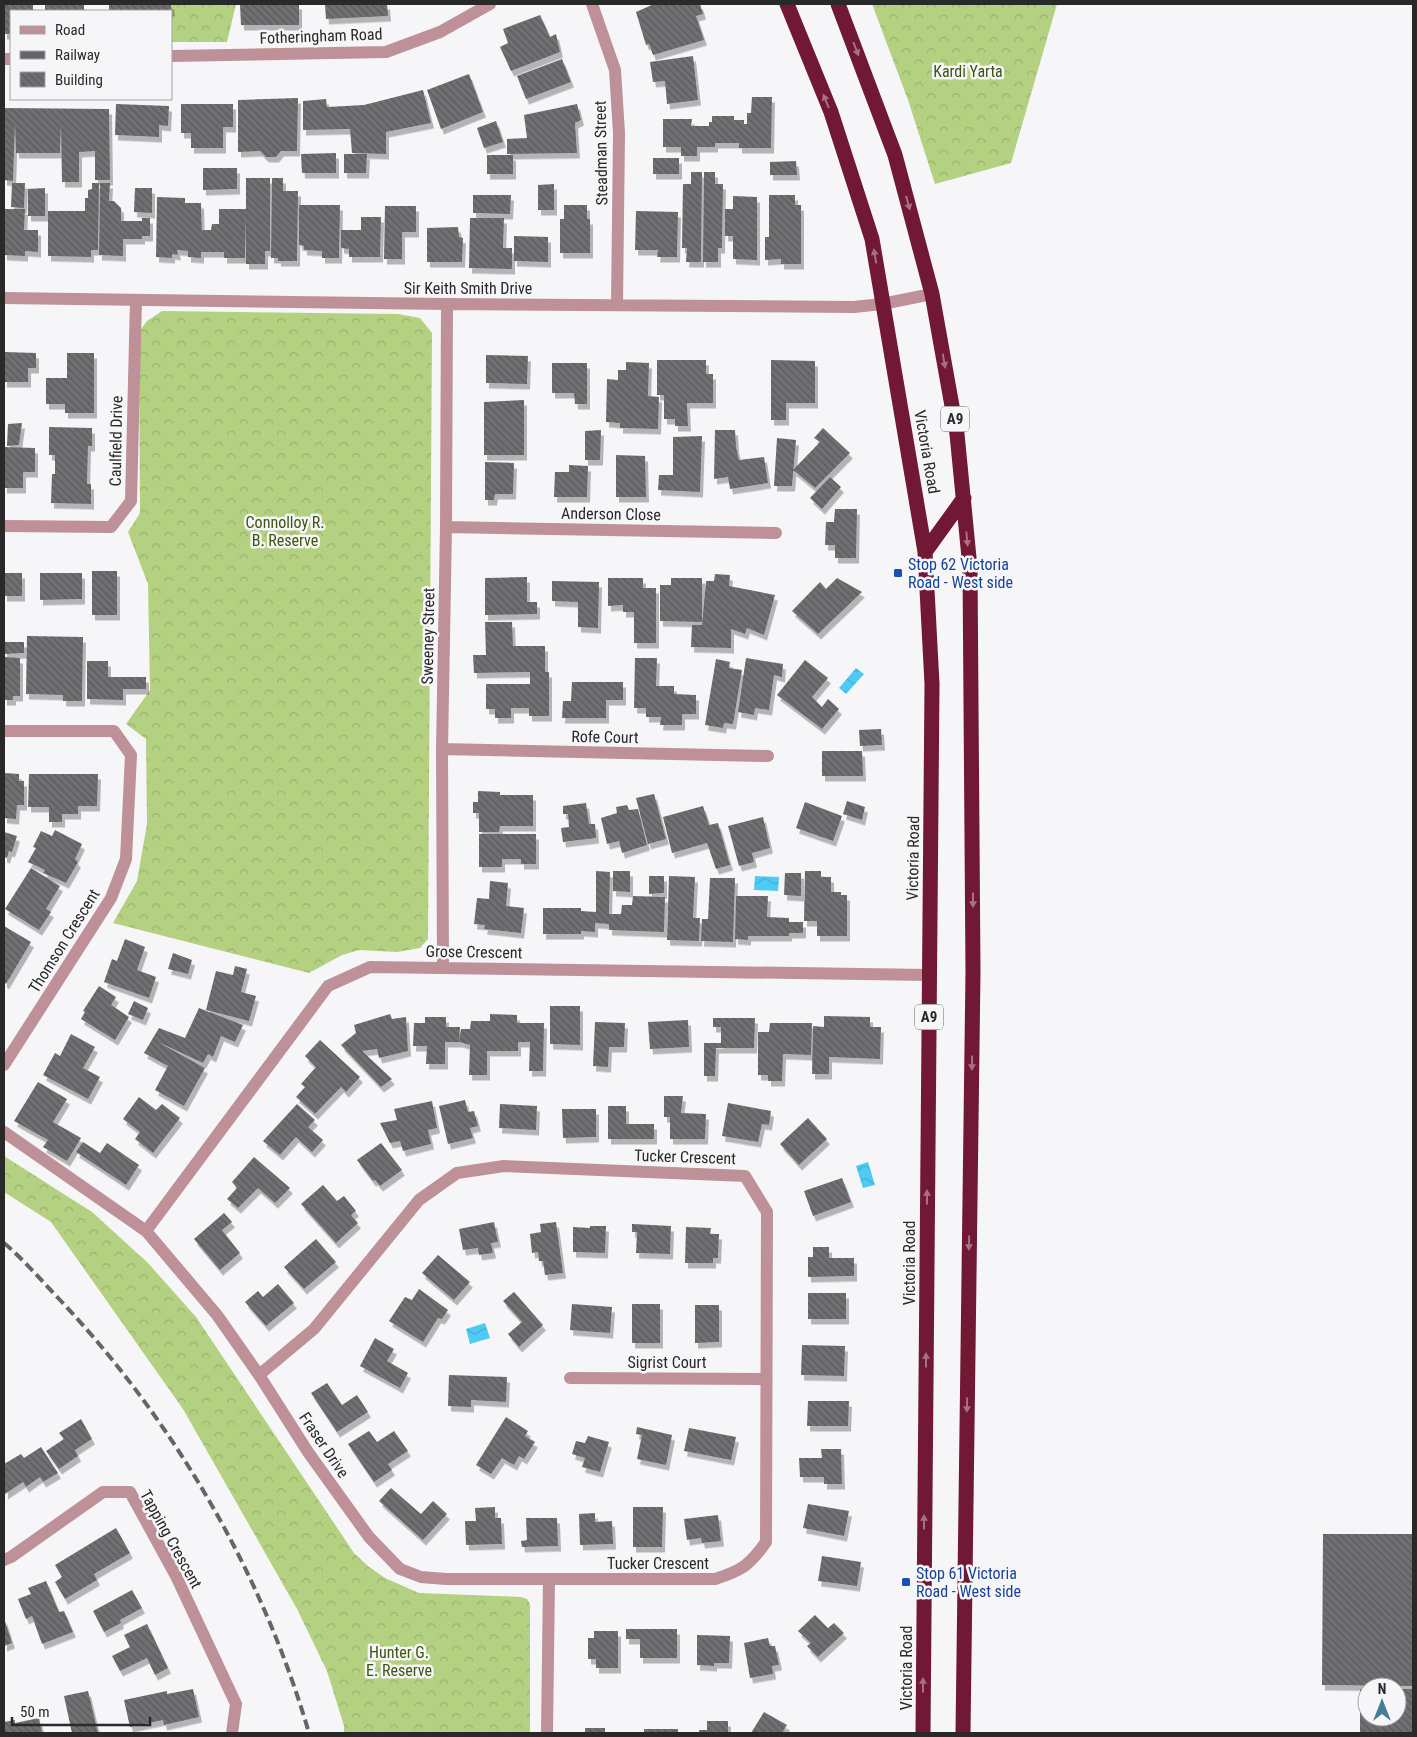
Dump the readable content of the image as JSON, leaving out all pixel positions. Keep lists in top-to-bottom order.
{
  "streets": {
    "highway": ["A9", "Victoria Road"],
    "street": [
      "Fotheringham Road",
      "Steadman Street",
      "Sir Keith Smith Drive",
      "Caulfield Drive",
      "Anderson Close",
      "Sweeney Street",
      "Rofe Court",
      "Thomson Crescent",
      "Grose Crescent",
      "Tucker Crescent",
      "Sigrist Court",
      "Fraser Drive",
      "Tapping Crescent"
    ]
  },
  "crossings": [
    ["Steadman Street", "Sir Keith Smith Drive"],
    ["Sir Keith Smith Drive", "Caulfield Drive"],
    ["Sir Keith Smith Drive", "Victoria Road"],
    ["Sir Keith Smith Drive", "Sweeney Street"],
    ["Victoria Road", "Grose Crescent"],
    ["Anderson Close", "Sweeney Street"],
    ["Sweeney Street", "Rofe Court"],
    ["Sweeney Street", "Grose Crescent"],
    ["Grose Crescent", "Fraser Drive"],
    ["Tucker Crescent", "Sigrist Court"],
    ["Tucker Crescent", "Fraser Drive"]
  ],
  "parks": ["Kardi Yarta", "Connolloy R. B. Reserve", "Hunter G. E. Reserve"],
  "places": {
    "transit": ["Stop 62 Victoria Road - West side", "Stop 61 Victoria Road - West side"]
  },
  "legend": ["Road", "Railway", "Building"],
  "scale_bar": "50 m",
  "north": "top"
}
